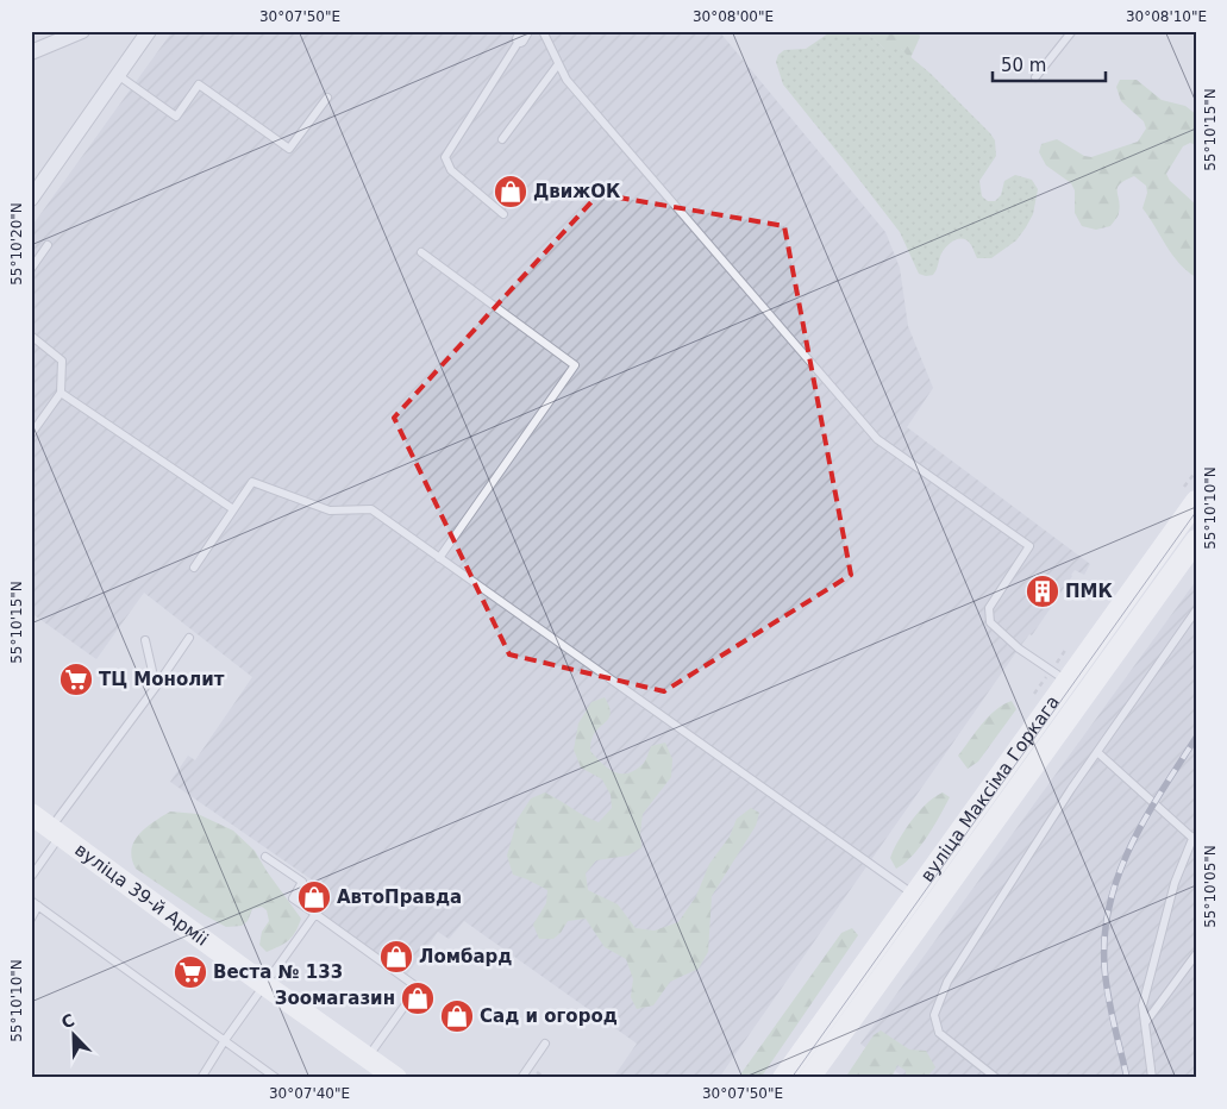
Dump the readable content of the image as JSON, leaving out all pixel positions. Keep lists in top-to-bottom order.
{
  "streets": {
    "main road": ["вуліца Максіма Горкага", "вуліца 39-й Арміі"]
  },
  "places": {
    "shop": [
      "ДвижОК",
      "АвтоПравда",
      "Ломбард",
      "Зоомагазин",
      "Сад и огород"
    ],
    "building": ["ПМК"],
    "supermarket": ["ТЦ Монолит", "Веста № 133"]
  },
  "scale_bar": "50 m",
  "north": "top left",
  "coordinates": [
    "30°07'50\"E",
    "30°08'00\"E",
    "30°08'10\"E",
    "55°10'15\"N",
    "55°10'20\"N",
    "55°10'10\"N",
    "55°10'05\"N",
    "30°07'40\"E"
  ]
}
